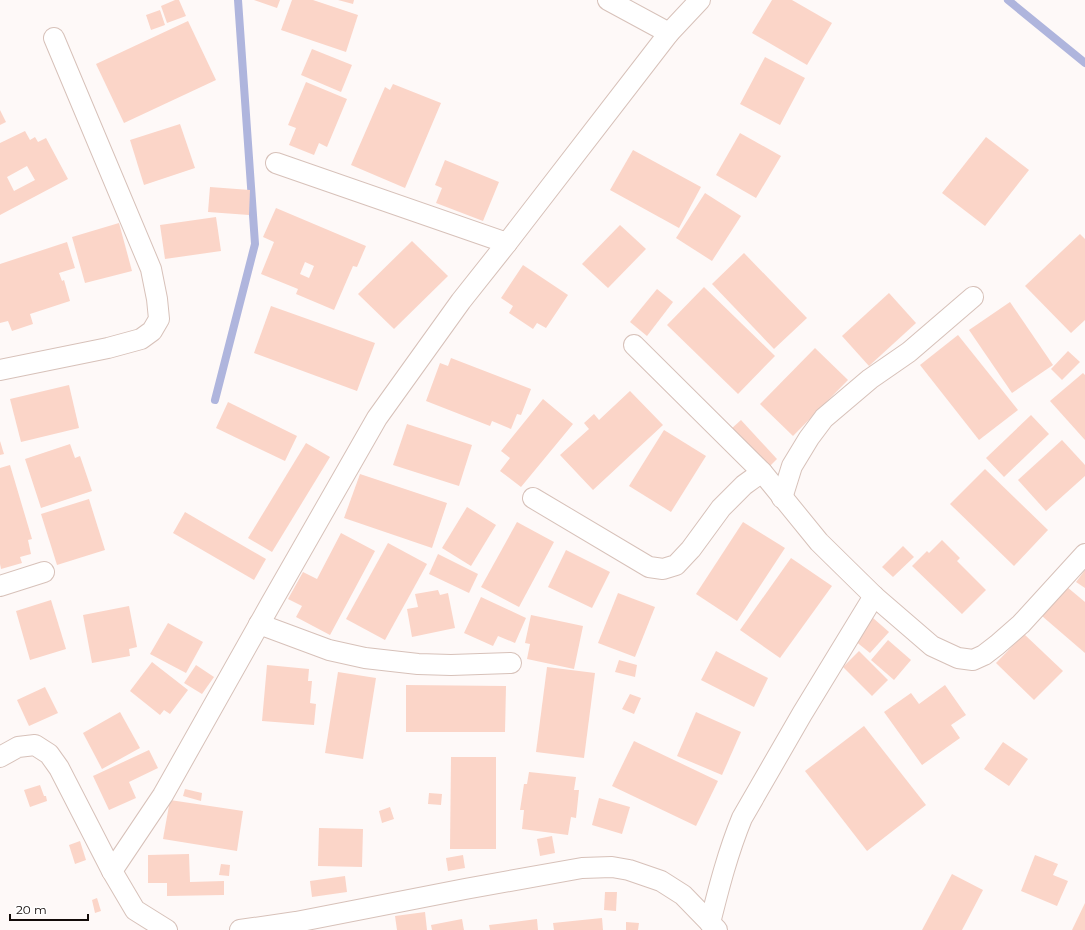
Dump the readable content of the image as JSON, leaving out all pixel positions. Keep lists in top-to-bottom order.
{
  "scale_bar": "20 m"
}
